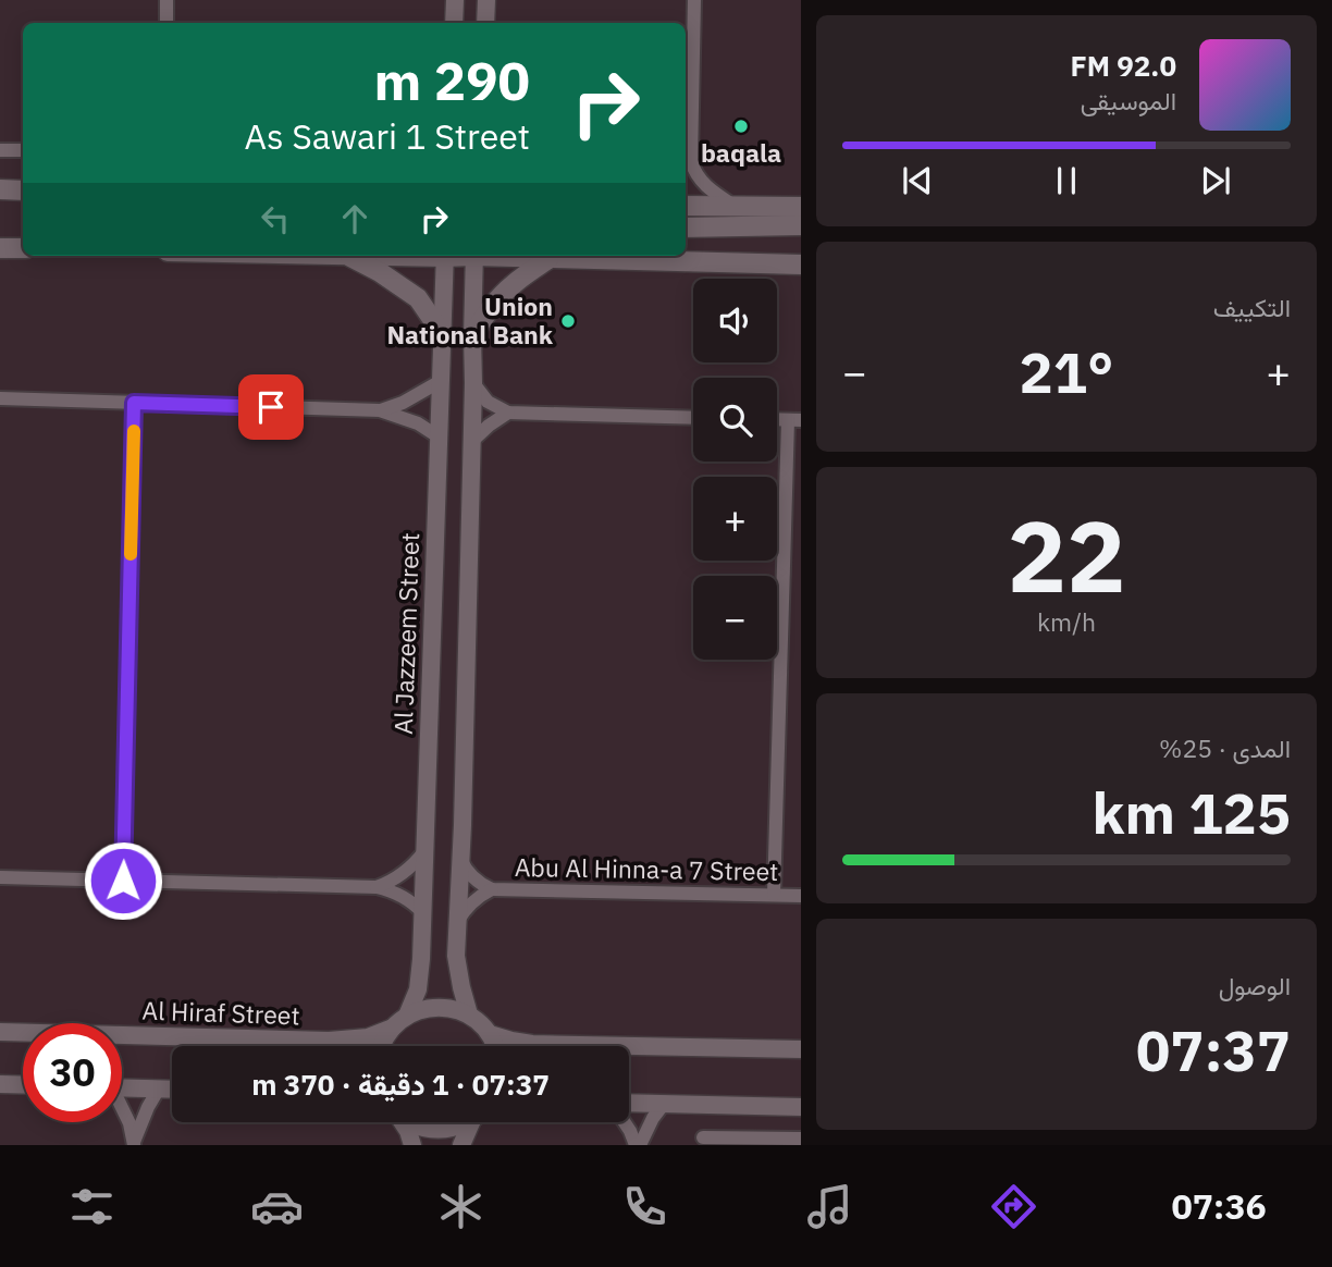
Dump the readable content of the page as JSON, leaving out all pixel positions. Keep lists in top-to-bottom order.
{
  "streets": {
    "street": ["Al Jazzeem Street", "Abu Al Hinna-a 7 Street", "Al Hiraf Street"]
  },
  "places": ["baqala", "Union National Bank"],
  "page": {
    "turn": ["290 m", "As Sawari 1 Street"],
    "song": ["92.0 FM", "الموسيقى"],
    "tile": [
      "التكييف",
      ["22", "km/h"],
      ["المدى · 25%", "125 km"],
      ["الوصول", "07:37"]
    ],
    "map_buttons": ["+", "−"],
    "heat": ["−", "21°", "+"],
    "limit": "30",
    "trip": "07:37 · 1 دقيقة · 370 m",
    "tabs": "07:36"
  }
}
